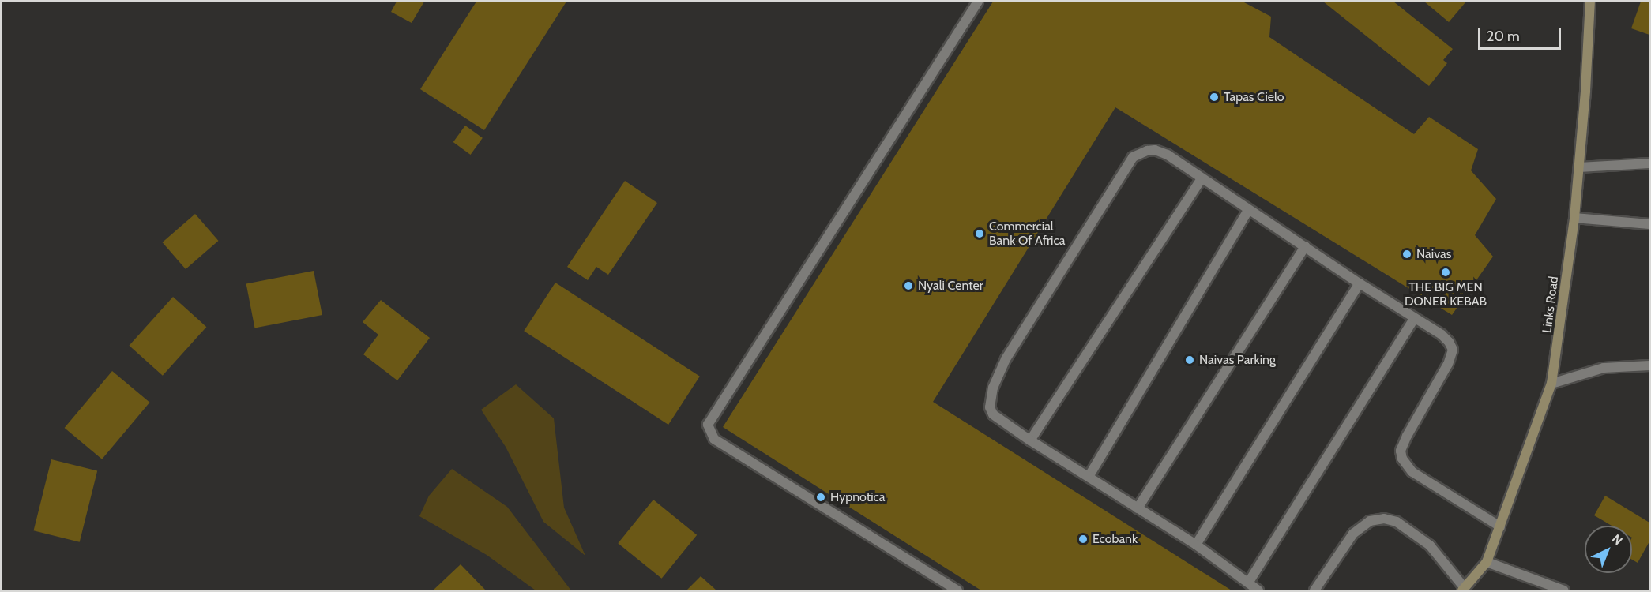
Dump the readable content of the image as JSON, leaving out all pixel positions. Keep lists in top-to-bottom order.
{
  "streets": {
    "main road": ["Links Road"]
  },
  "places": [
    "Tapas Cielo",
    "Commercial Bank Of Africa",
    "Naivas",
    "THE BIG MEN DONER KEBAB",
    "Nyali Center",
    "Naivas Parking",
    "Hypnotica",
    "Ecobank"
  ],
  "scale_bar": "20 m",
  "north": "top right"
}
